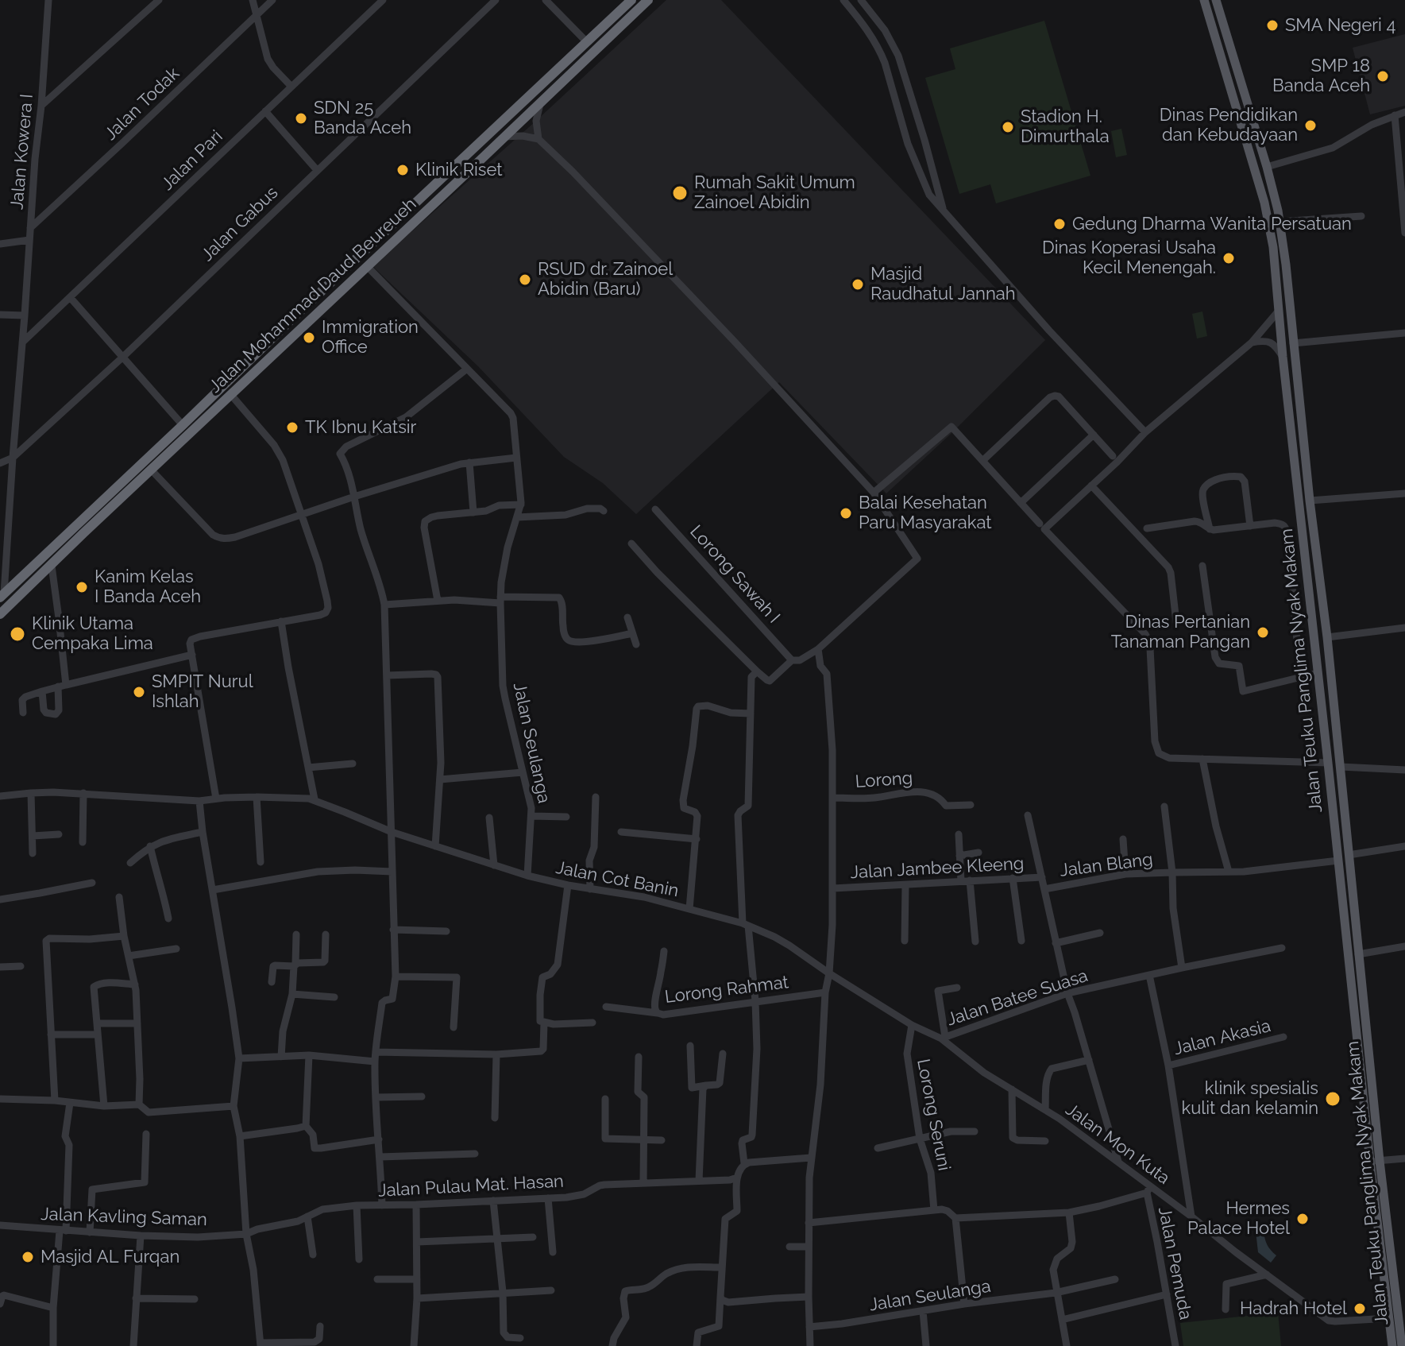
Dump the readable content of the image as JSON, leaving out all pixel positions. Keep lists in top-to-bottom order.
{
  "streets": {
    "highway": ["Jalan Mohammad Daud Beureueh"],
    "main road": ["Jalan Teuku Panglima Nyak Makam"],
    "street": [
      "Jalan Todak",
      "Jalan Kowera I",
      "Jalan Pari",
      "Jalan Gabus",
      "Lorong Sawah I",
      "Jalan Seulanga",
      "Lorong",
      "Jalan Blang",
      "Jalan Jambee Kleeng",
      "Jalan Cot Banin",
      "Lorong Rahmat",
      "Jalan Batee Suasa",
      "Jalan Akasia",
      "Lorong Seruni",
      "Jalan Mon Kuta",
      "Jalan Pulau Mat. Hasan",
      "Jalan Kavling Saman",
      "Jalan Pemuda"
    ]
  },
  "crossings": [
    ["Jalan Todak", "Jalan Kowera I"],
    ["Jalan Kowera I", "Jalan Pari"],
    ["Jalan Kowera I", "Jalan Gabus"],
    ["Jalan Kowera I", "Jalan Mohammad Daud Beureueh"],
    ["Jalan Teuku Panglima Nyak Makam", "Jalan Mon Kuta"],
    ["Jalan Seulanga", "Jalan Cot Banin"],
    ["Jalan Cot Banin", "Jalan Mon Kuta"],
    ["Jalan Batee Suasa", "Jalan Mon Kuta"],
    ["Lorong Seruni", "Jalan Mon Kuta"],
    ["Jalan Mon Kuta", "Jalan Pemuda"],
    ["Jalan Pulau Mat. Hasan", "Jalan Kavling Saman"]
  ],
  "places": [
    "SMA Negeri 4",
    "SMP 18 Banda Aceh",
    "SDN 25 Banda Aceh",
    "Dinas Pendidikan dan Kebudayaan",
    "Stadion H. Dimurthala",
    "Klinik Riset",
    "Rumah Sakit Umum Zainoel Abidin",
    "Gedung Dharma Wanita Persatuan",
    "Dinas Koperasi Usaha Kecil Menengah.",
    "RSUD dr. Zainoel Abidin (Baru)",
    "Masjid Raudhatul Jannah",
    "Immigration Office",
    "TK Ibnu Katsir",
    "Balai Kesehatan Paru Masyarakat",
    "Kanim Kelas I Banda Aceh",
    "Dinas Pertanian Tanaman Pangan",
    "Klinik Utama Cempaka Lima",
    "SMPIT Nurul Ishlah",
    "klinik spesialis kulit dan kelamin",
    "Hermes Palace Hotel",
    "Masjid AL Furqan",
    "Hadrah Hotel"
  ]
}
